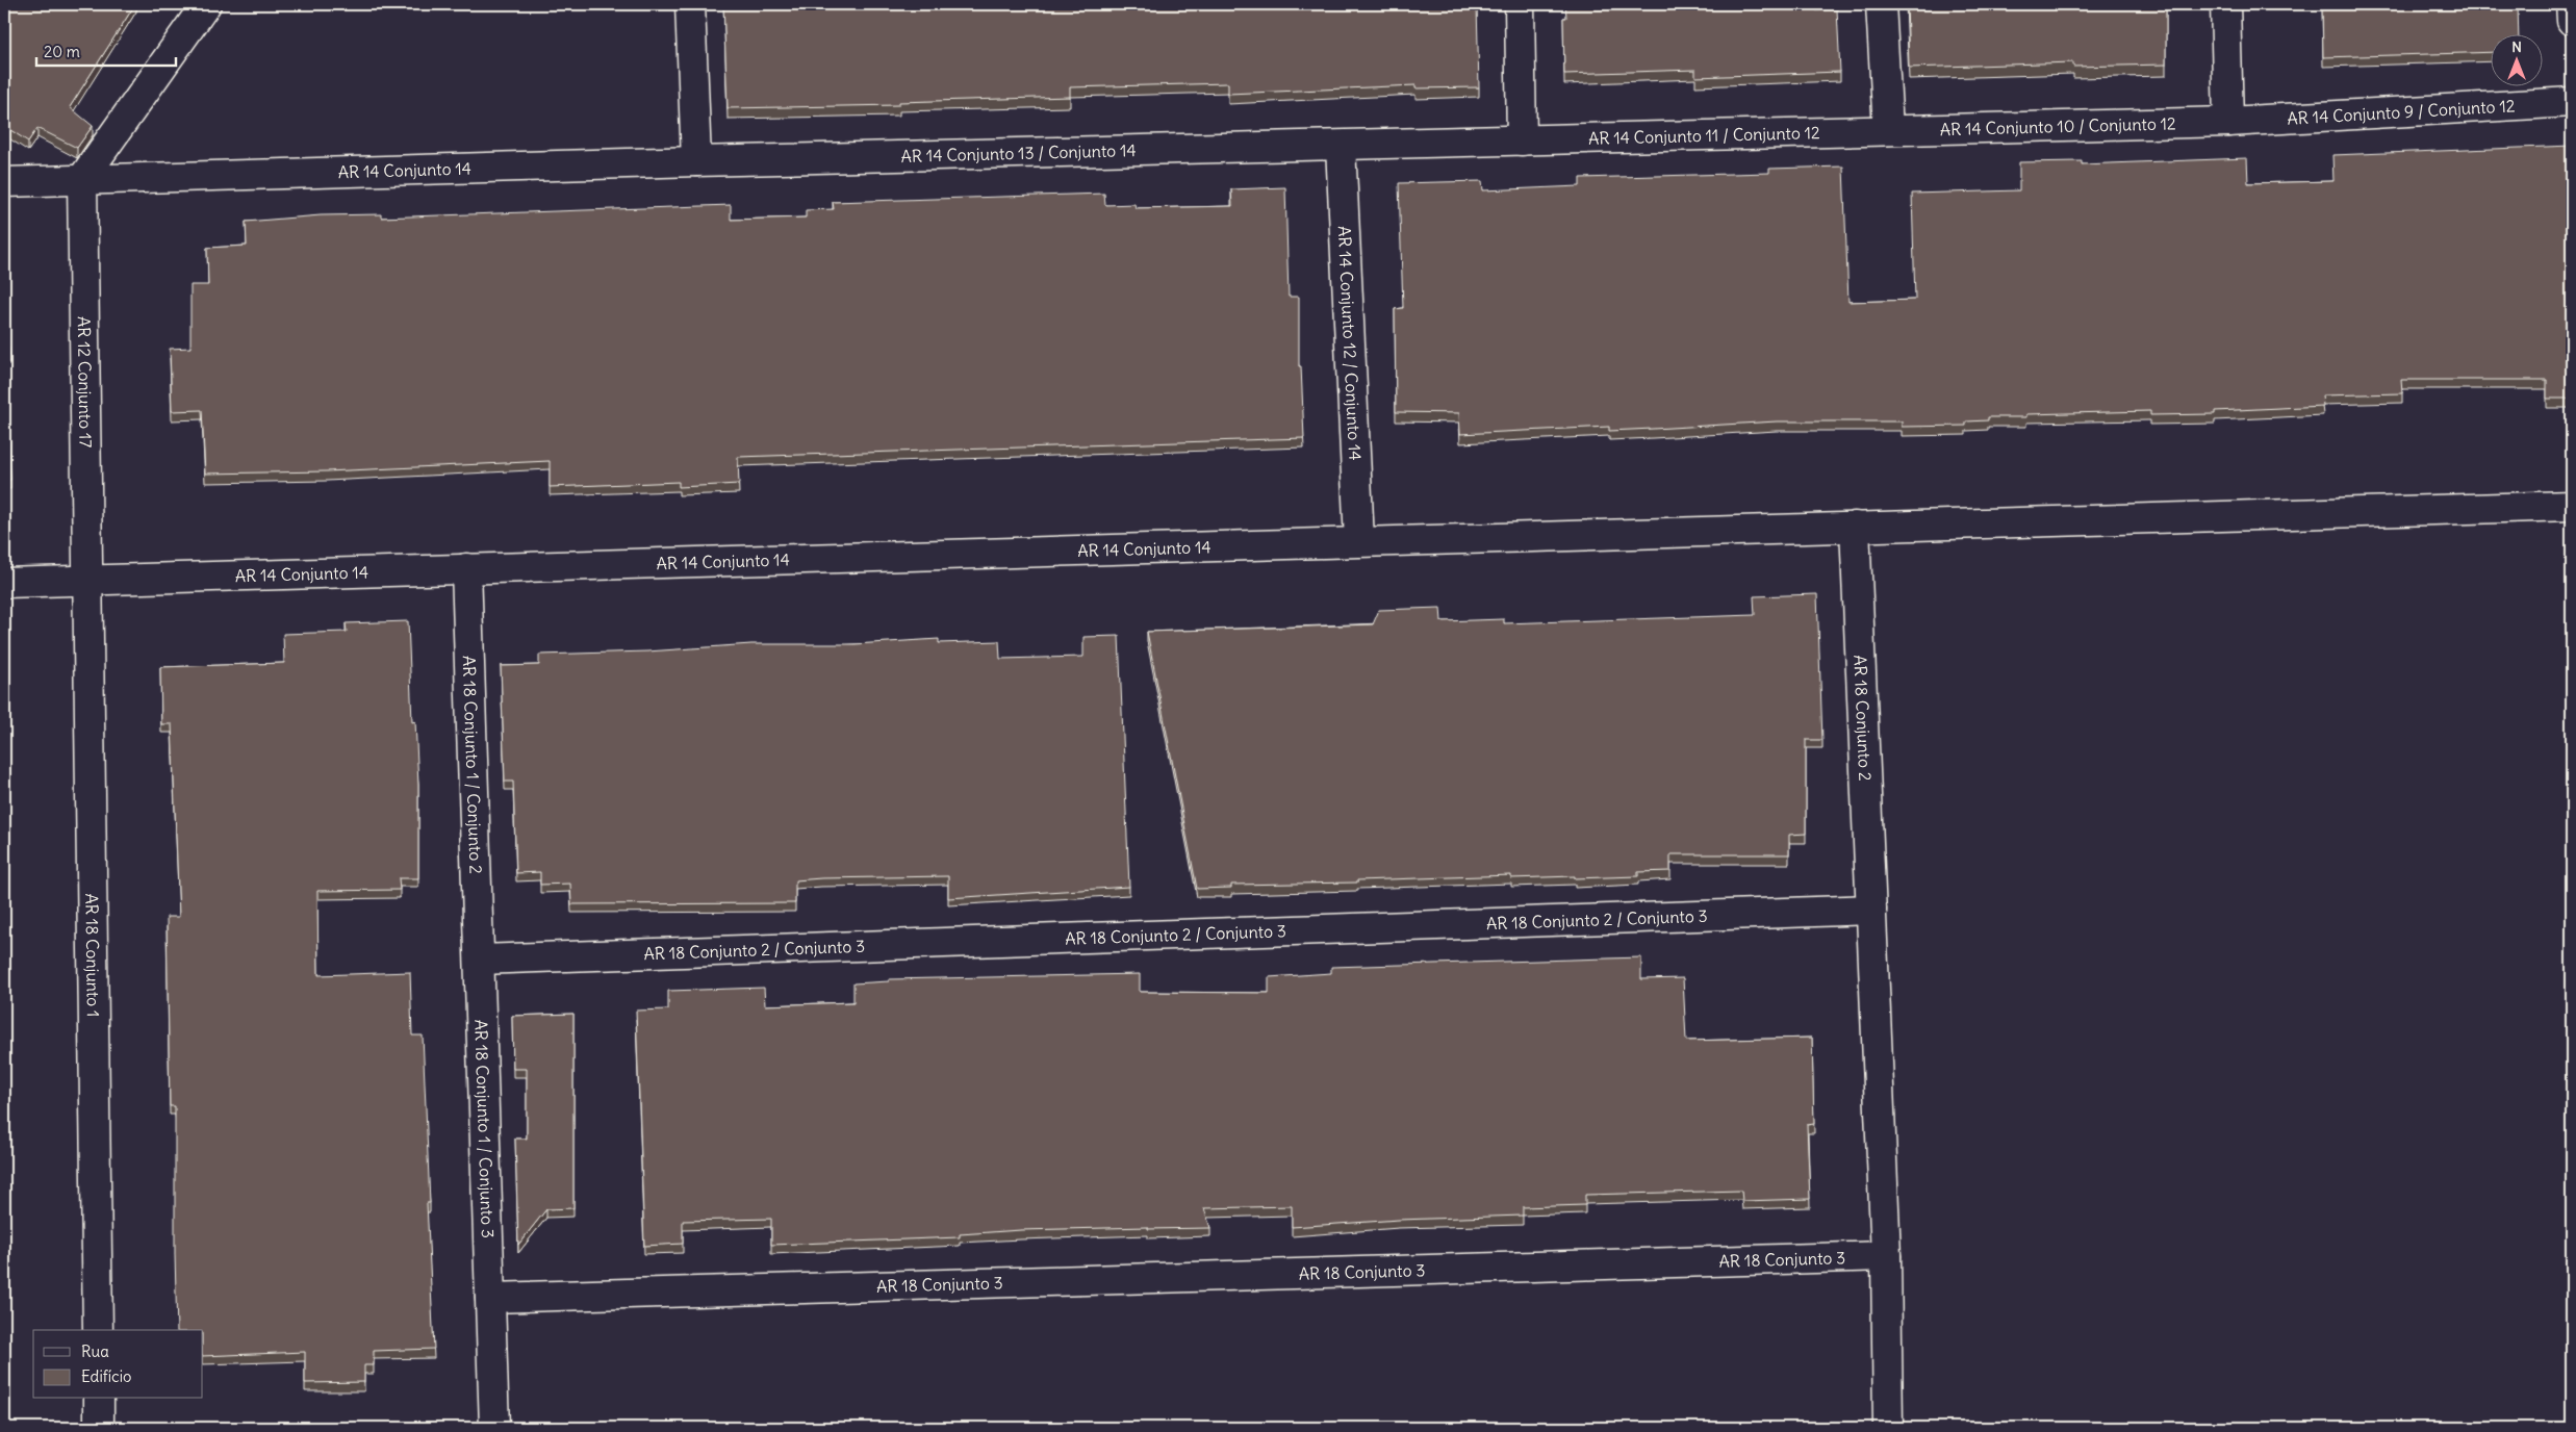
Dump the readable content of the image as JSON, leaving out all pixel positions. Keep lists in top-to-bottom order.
{
  "streets": {
    "street": [
      "AR 14 Conjunto 9 / Conjunto 12",
      "AR 14 Conjunto 10 / Conjunto 12",
      "AR 14 Conjunto 11 / Conjunto 12",
      "AR 14 Conjunto 13 / Conjunto 14",
      "AR 14 Conjunto 14",
      "AR 14 Conjunto 12 / Conjunto 14",
      "AR 12 Conjunto 17",
      "AR 18 Conjunto 2",
      "AR 18 Conjunto 1 / Conjunto 2",
      "AR 18 Conjunto 2 / Conjunto 3",
      "AR 18 Conjunto 1",
      "AR 18 Conjunto 1 / Conjunto 3",
      "AR 18 Conjunto 3"
    ]
  },
  "crossings": [
    ["AR 14 Conjunto 9 / Conjunto 12", "AR 14 Conjunto 10 / Conjunto 12"],
    ["AR 14 Conjunto 10 / Conjunto 12", "AR 14 Conjunto 11 / Conjunto 12"],
    ["AR 14 Conjunto 11 / Conjunto 12", "AR 14 Conjunto 13 / Conjunto 14"],
    ["AR 14 Conjunto 11 / Conjunto 12", "AR 14 Conjunto 12 / Conjunto 14"],
    ["AR 14 Conjunto 13 / Conjunto 14", "AR 14 Conjunto 14"],
    ["AR 14 Conjunto 13 / Conjunto 14", "AR 14 Conjunto 12 / Conjunto 14"],
    ["AR 14 Conjunto 14", "AR 14 Conjunto 12 / Conjunto 14"],
    ["AR 14 Conjunto 14", "AR 12 Conjunto 17"],
    ["AR 14 Conjunto 14", "AR 18 Conjunto 2"],
    ["AR 14 Conjunto 14", "AR 18 Conjunto 1 / Conjunto 2"],
    ["AR 14 Conjunto 14", "AR 18 Conjunto 1"],
    ["AR 12 Conjunto 17", "AR 18 Conjunto 1"],
    ["AR 18 Conjunto 2", "AR 18 Conjunto 2 / Conjunto 3"],
    ["AR 18 Conjunto 1 / Conjunto 2", "AR 18 Conjunto 2 / Conjunto 3"],
    ["AR 18 Conjunto 1 / Conjunto 2", "AR 18 Conjunto 1 / Conjunto 3"],
    ["AR 18 Conjunto 2 / Conjunto 3", "AR 18 Conjunto 1 / Conjunto 3"],
    ["AR 18 Conjunto 1 / Conjunto 3", "AR 18 Conjunto 3"]
  ],
  "legend": ["Rua", "Edifício"],
  "scale_bar": "20 m",
  "north": "top"
}
